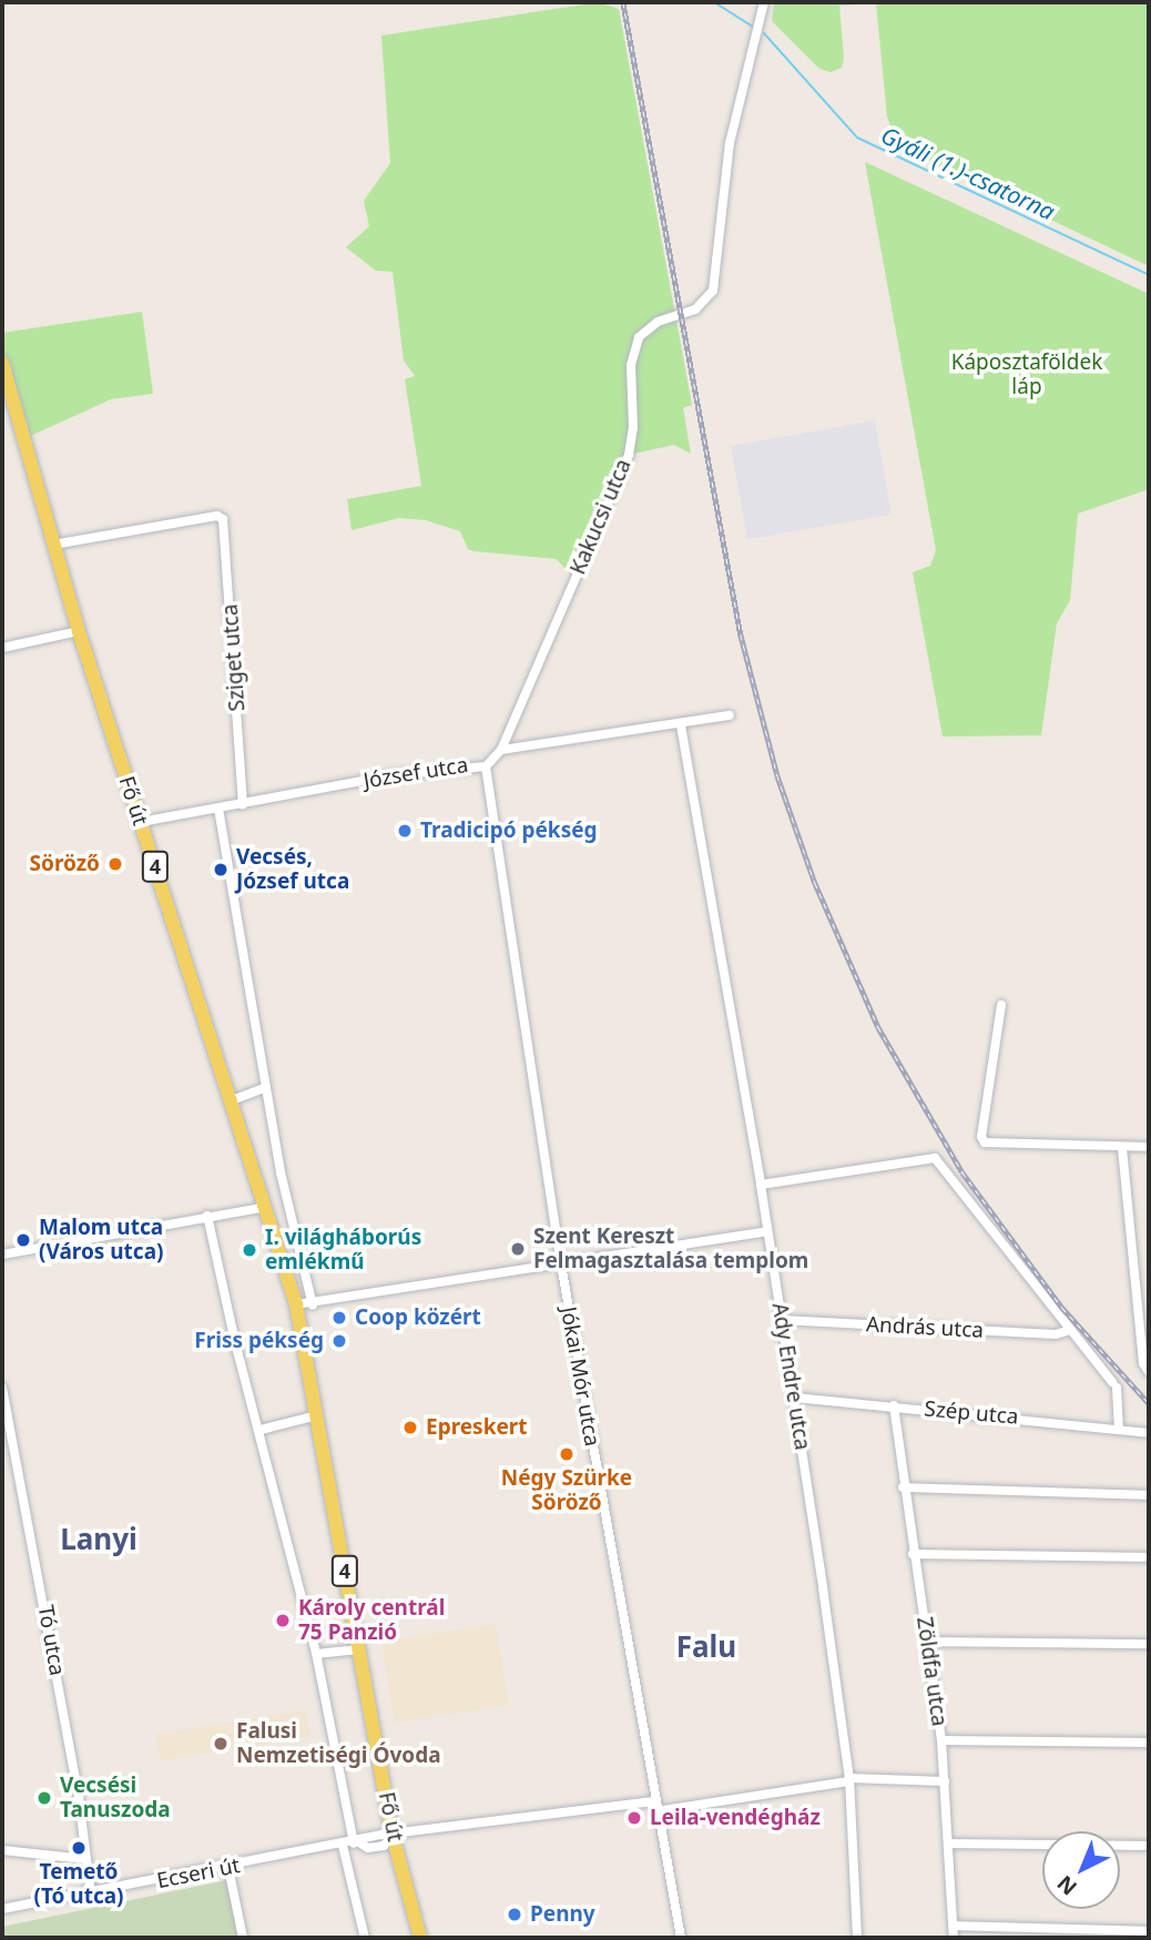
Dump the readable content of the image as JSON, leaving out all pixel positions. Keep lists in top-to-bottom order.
{
  "streets": {
    "main road": ["Fő út", "4"],
    "street": [
      "Kakucsi utca",
      "Sziget utca",
      "József utca",
      "András utca",
      "Jókai Mór utca",
      "Ady Endre utca",
      "Szép utca",
      "Tó utca",
      "Zöldfa utca",
      "Ecseri út"
    ]
  },
  "crossings": [
    ["Kakucsi utca", "József utca"],
    ["Sziget utca", "József utca"],
    ["Sziget utca", "Fő út"],
    ["József utca", "Fő út"],
    ["József utca", "Jókai Mór utca"],
    ["Fő út", "Ecseri út"],
    ["András utca", "Ady Endre utca"],
    ["Ady Endre utca", "Szép utca"],
    ["Szép utca", "Zöldfa utca"],
    ["Tó utca", "Ecseri út"]
  ],
  "districts": ["Lanyi", "Falu"],
  "water": ["Gyáli (1.)-csatorna"],
  "parks": ["Káposztaföldek láp"],
  "places": [
    "Tradicipó pékség",
    "Söröző",
    "Vecsés, József utca",
    "Malom utca (Város utca)",
    "Szent Kereszt Felmagasztalása templom",
    "I. világháborús emlékmű",
    "Coop közért",
    "Friss pékség",
    "Epreskert",
    "Négy Szürke Söröző",
    "Károly centrál 75 Panzió",
    "Falusi Nemzetiségi Óvoda",
    "Vecsési Tanuszoda",
    "Leila-vendégház",
    "Temető (Tó utca)",
    "Penny"
  ],
  "north": "bottom left"
}
